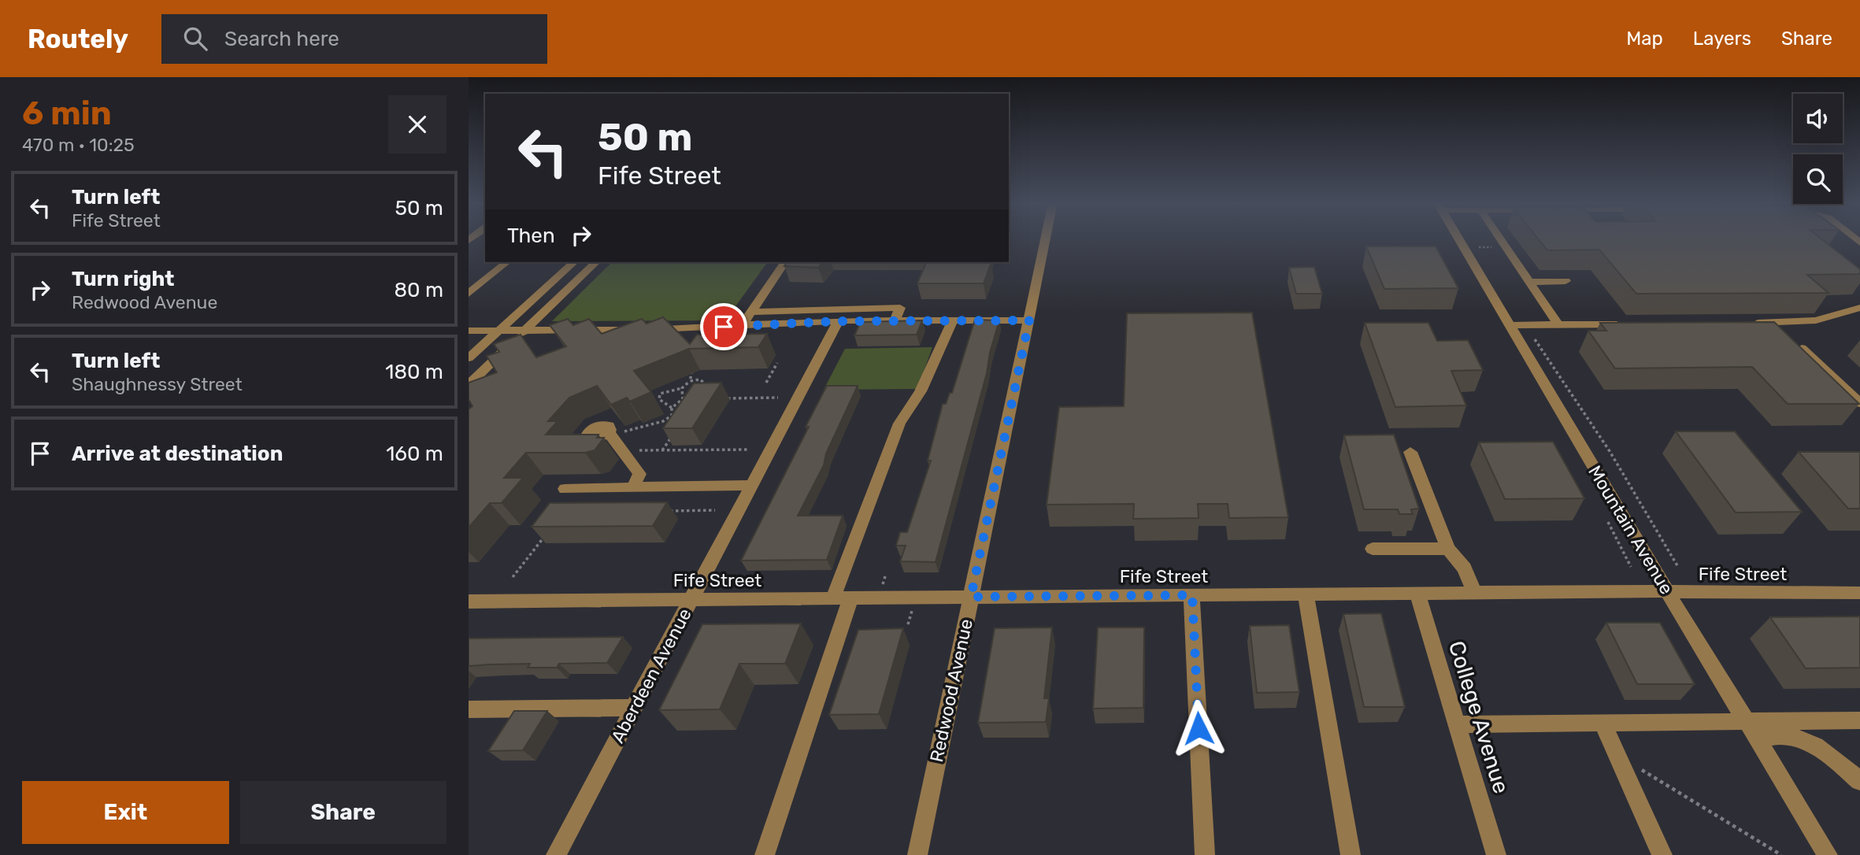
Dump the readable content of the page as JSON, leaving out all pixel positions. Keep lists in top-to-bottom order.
{
  "streets": {
    "street": [
      "Mountain Avenue",
      "Fife Street",
      "Aberdeen Avenue",
      "Redwood Avenue",
      "College Avenue"
    ]
  },
  "crossings": [
    ["Mountain Avenue", "Fife Street"],
    ["Fife Street", "Aberdeen Avenue"],
    ["Fife Street", "Redwood Avenue"],
    ["Fife Street", "College Avenue"]
  ],
  "page": {
    "header": "Routely",
    "search": "Search here",
    "nav": ["Map", "Layers", "Share"],
    "heading": ["6 min", "470 m · 10:25"],
    "turn": ["50 m", "Fife Street"],
    "list": [
      {
        "name": "Turn left",
        "note": "Fife Street",
        "value": "50 m"
      },
      {
        "name": "Turn right",
        "note": "Redwood Avenue",
        "value": "80 m"
      },
      {
        "name": "Turn left",
        "note": "Shaughnessy Street",
        "value": "180 m"
      },
      {
        "name": "Arrive at destination",
        "value": "160 m"
      }
    ],
    "then": "Then",
    "buttons": ["Exit", "Share"]
  }
}
